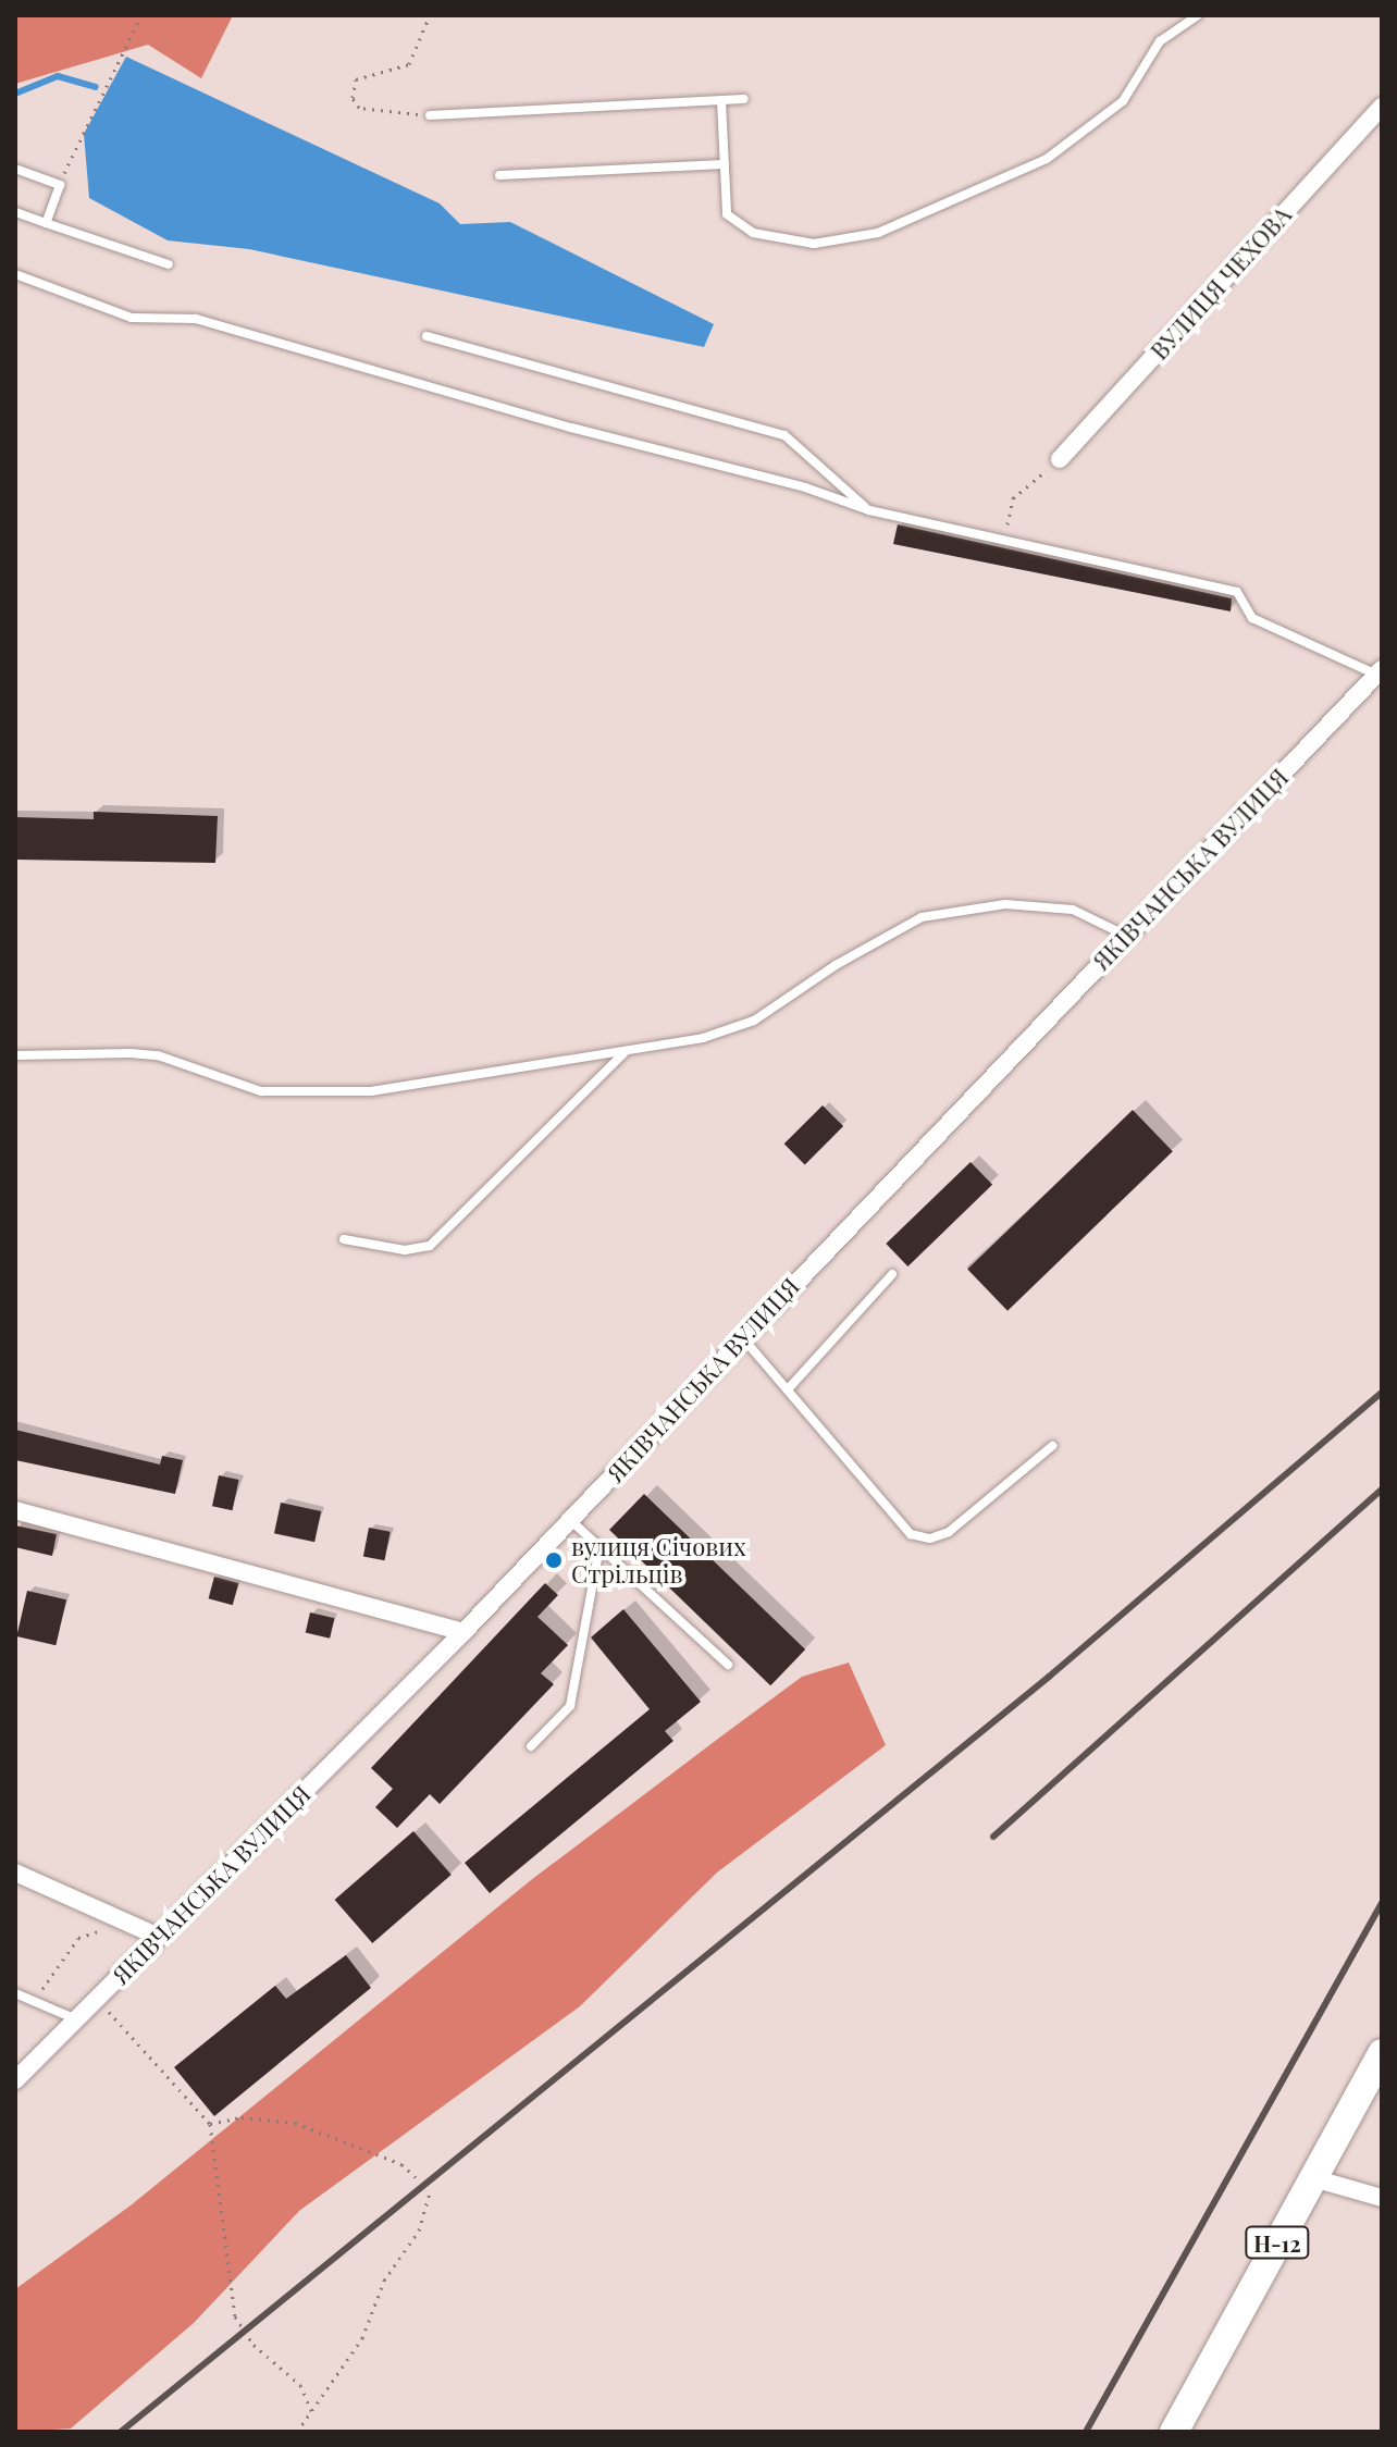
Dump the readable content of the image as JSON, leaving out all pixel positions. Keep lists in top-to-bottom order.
{
  "streets": {
    "main road": ["Н-12"],
    "street": ["ВУЛИЦЯ ЧЕХОВА", "ЯКІВЧАНСЬКА ВУЛИЦЯ"]
  },
  "places": ["вулиця Січових Стрільців"]
}
